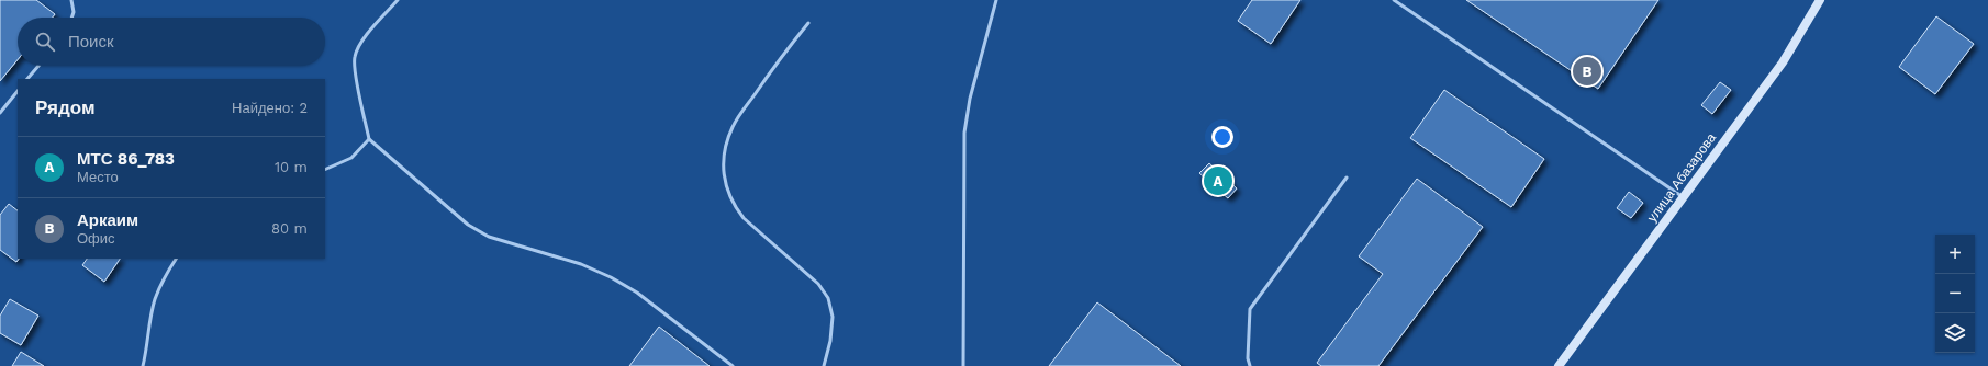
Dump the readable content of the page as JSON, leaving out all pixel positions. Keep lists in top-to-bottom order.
{
  "streets": {
    "street": ["улица Абазарова"]
  },
  "page": {
    "search": "Поиск",
    "pins": ["B", "A"],
    "heading": ["Рядом", "Найдено: 2"],
    "list": [
      {
        "mark": "A",
        "name": "МТС 86_783",
        "note": "Место",
        "value": "10 m"
      },
      {
        "mark": "B",
        "name": "Аркаим",
        "note": "Офис",
        "value": "80 m"
      }
    ],
    "map_buttons": ["+", "−"]
  }
}
